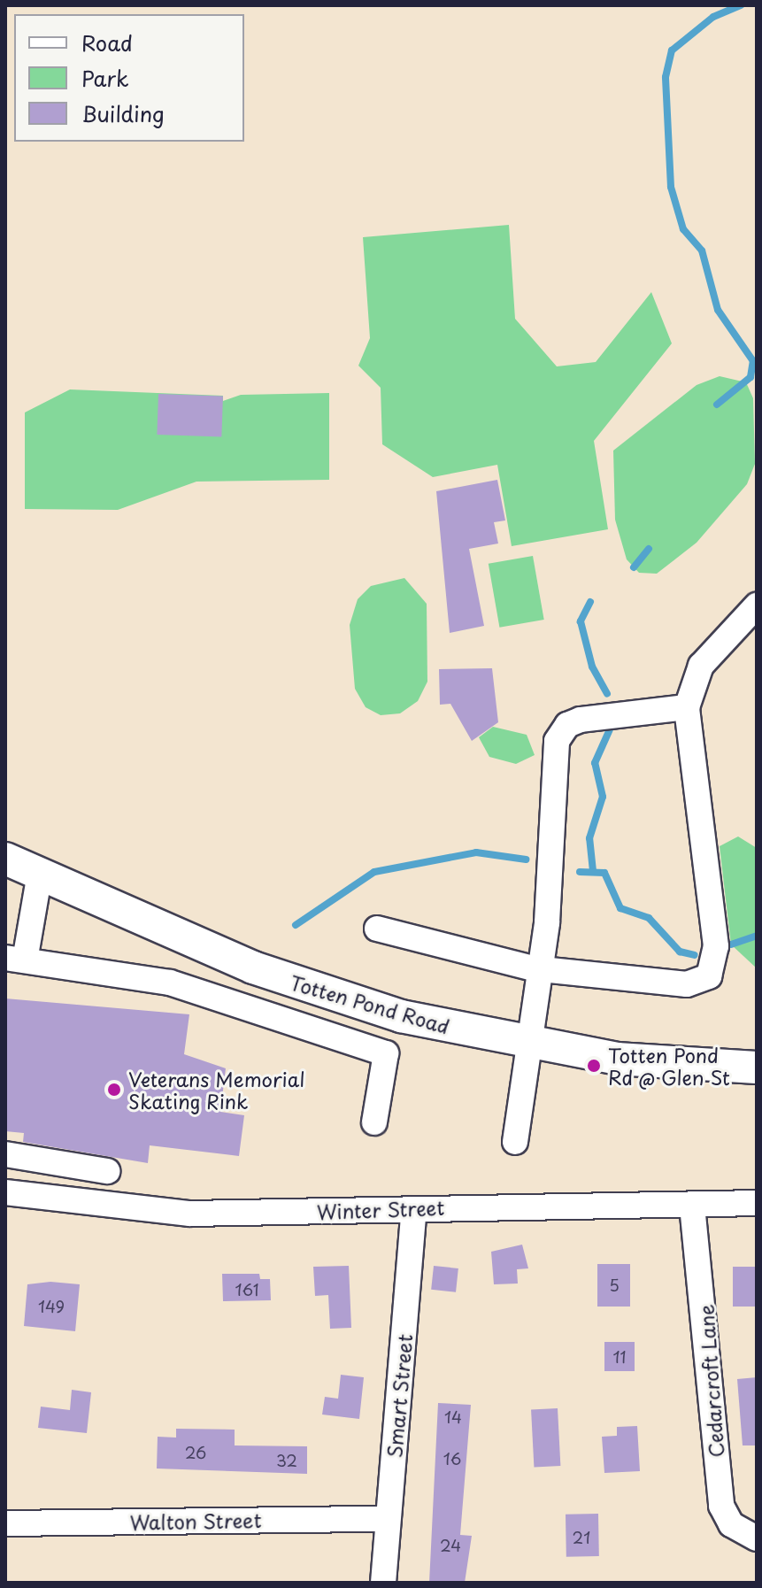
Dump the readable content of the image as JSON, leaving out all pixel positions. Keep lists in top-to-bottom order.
{
  "streets": {
    "main road": ["Totten Pond Road"],
    "street": [
      "Winter Street",
      "Cedarcroft Lane",
      "Smart Street",
      "Walton Street"
    ]
  },
  "crossings": [
    ["Winter Street", "Cedarcroft Lane"],
    ["Winter Street", "Smart Street"],
    ["Smart Street", "Walton Street"]
  ],
  "places": ["Totten Pond Rd @ Glen St", "Veterans Memorial Skating Rink"],
  "house_numbers": [
    "5",
    "161",
    "149",
    "11",
    "14",
    "26",
    "16",
    "32",
    "21",
    "24"
  ],
  "legend": ["Road", "Park", "Building"]
}
